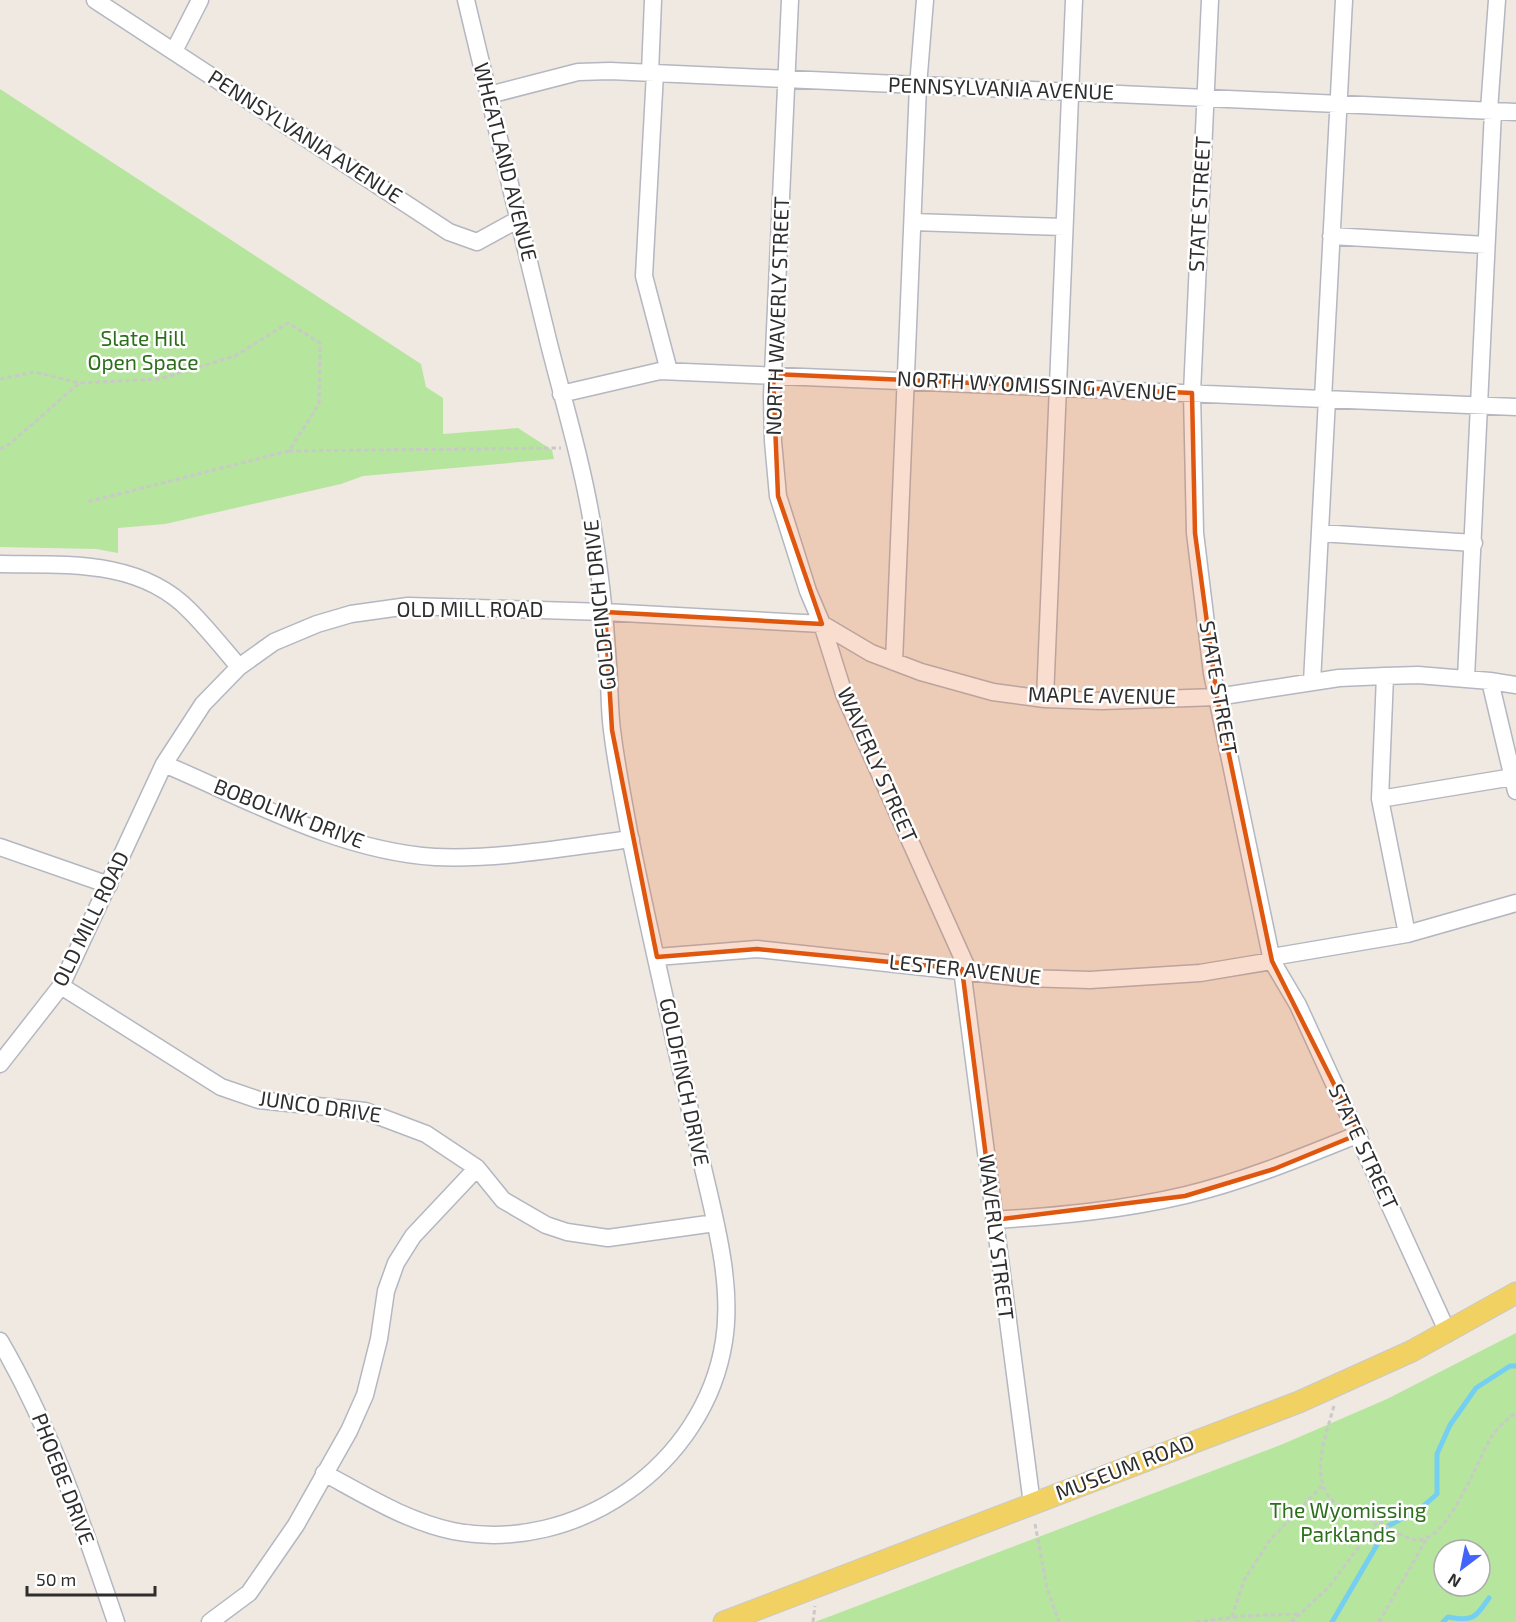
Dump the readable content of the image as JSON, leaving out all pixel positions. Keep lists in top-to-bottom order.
{
  "streets": {
    "main road": ["MUSEUM ROAD"],
    "street": [
      "PENNSYLVANIA AVENUE",
      "WHEATLAND AVENUE",
      "STATE STREET",
      "NORTH WAVERLY STREET",
      "NORTH WYOMISSING AVENUE",
      "GOLDFINCH DRIVE",
      "OLD MILL ROAD",
      "MAPLE AVENUE",
      "WAVERLY STREET",
      "BOBOLINK DRIVE",
      "LESTER AVENUE",
      "JUNCO DRIVE",
      "PHOEBE DRIVE"
    ]
  },
  "crossings": [
    ["PENNSYLVANIA AVENUE", "WHEATLAND AVENUE"],
    ["PENNSYLVANIA AVENUE", "STATE STREET"],
    ["PENNSYLVANIA AVENUE", "NORTH WAVERLY STREET"],
    ["WHEATLAND AVENUE", "GOLDFINCH DRIVE"],
    ["STATE STREET", "NORTH WYOMISSING AVENUE"],
    ["STATE STREET", "MAPLE AVENUE"],
    ["STATE STREET", "LESTER AVENUE"],
    ["STATE STREET", "MUSEUM ROAD"],
    ["NORTH WAVERLY STREET", "NORTH WYOMISSING AVENUE"],
    ["NORTH WAVERLY STREET", "OLD MILL ROAD"],
    ["NORTH WAVERLY STREET", "MAPLE AVENUE"],
    ["NORTH WAVERLY STREET", "WAVERLY STREET"],
    ["NORTH WYOMISSING AVENUE", "GOLDFINCH DRIVE"],
    ["GOLDFINCH DRIVE", "OLD MILL ROAD"],
    ["GOLDFINCH DRIVE", "BOBOLINK DRIVE"],
    ["GOLDFINCH DRIVE", "LESTER AVENUE"],
    ["GOLDFINCH DRIVE", "JUNCO DRIVE"],
    ["OLD MILL ROAD", "MAPLE AVENUE"],
    ["OLD MILL ROAD", "WAVERLY STREET"],
    ["OLD MILL ROAD", "BOBOLINK DRIVE"],
    ["OLD MILL ROAD", "JUNCO DRIVE"],
    ["MAPLE AVENUE", "WAVERLY STREET"],
    ["WAVERLY STREET", "LESTER AVENUE"],
    ["WAVERLY STREET", "MUSEUM ROAD"]
  ],
  "parks": ["Slate Hill Open Space", "The Wyomissing Parklands"],
  "scale_bar": "50 m",
  "north": "bottom left"
}
